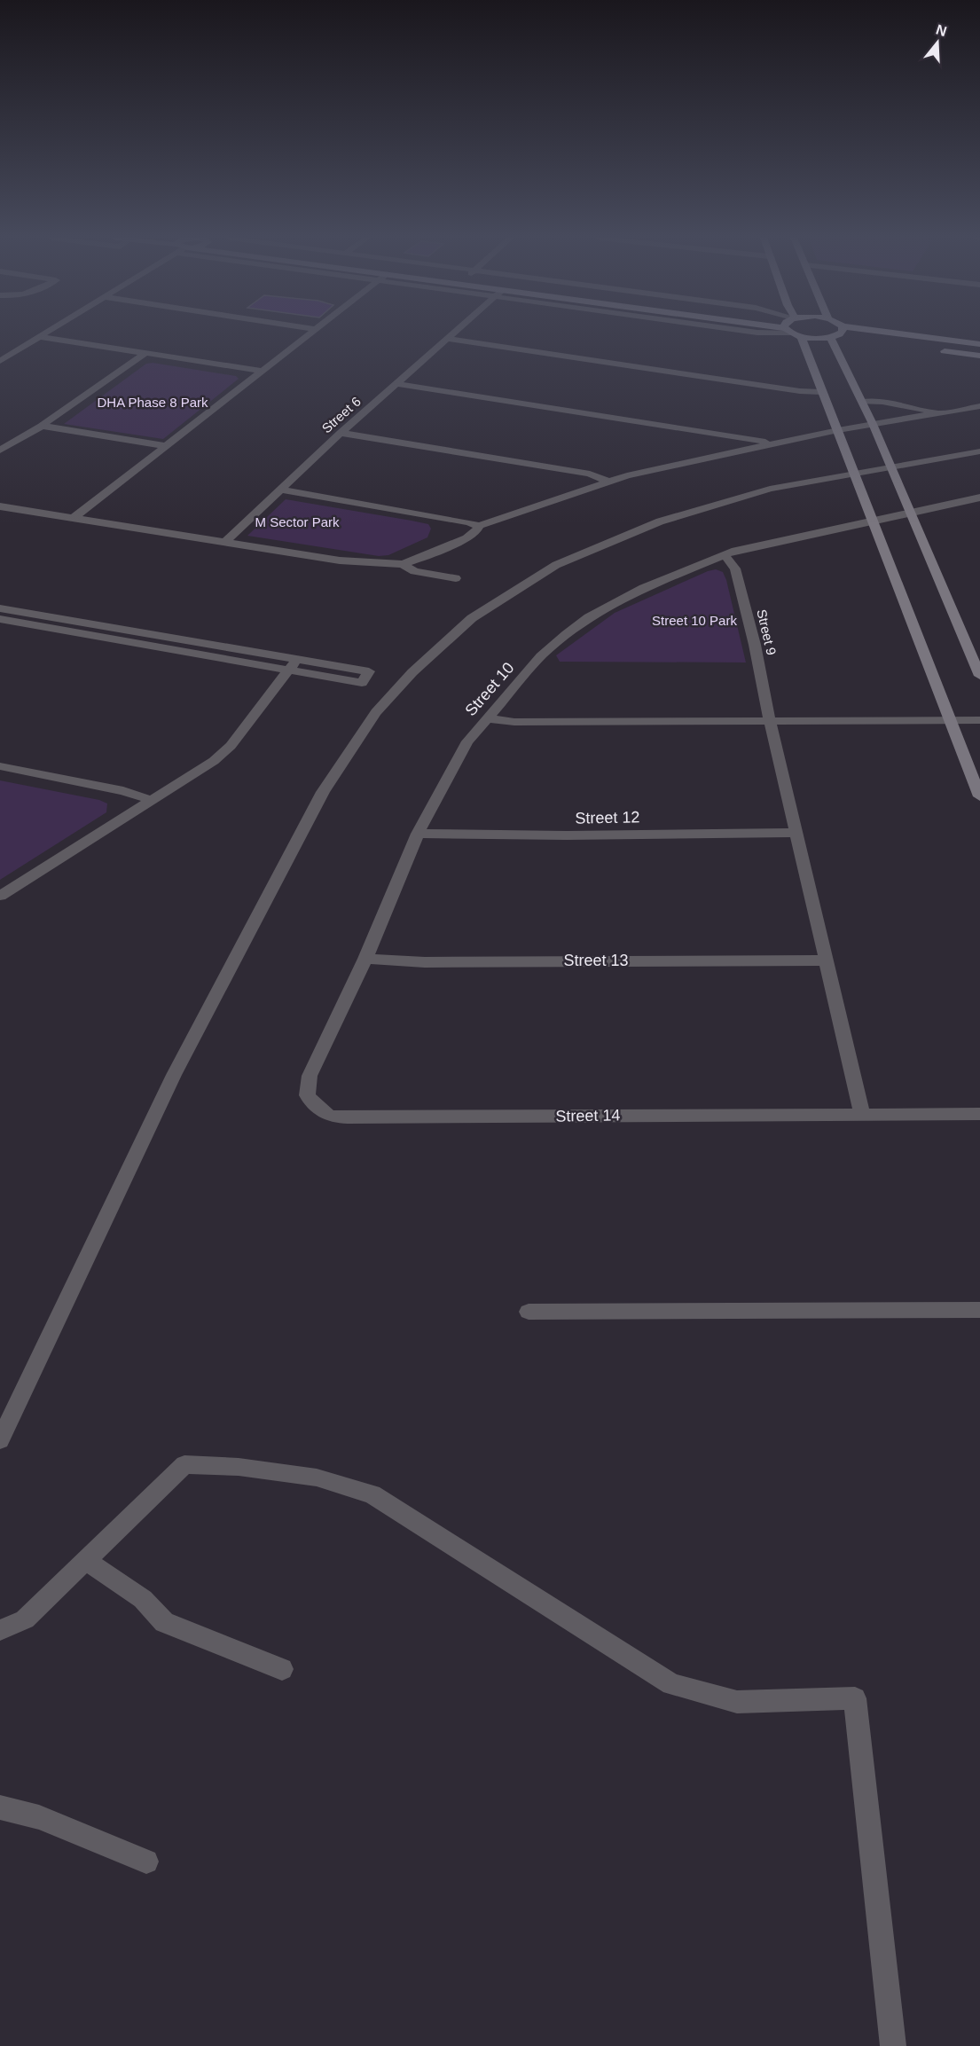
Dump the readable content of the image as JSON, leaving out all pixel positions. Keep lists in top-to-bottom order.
{
  "streets": {
    "street": [
      "Street 6",
      "Street 9",
      "Street 10",
      "Street 12",
      "Street 13",
      "Street 14"
    ]
  },
  "crossings": [
    ["Street 9", "Street 10"],
    ["Street 9", "Street 12"],
    ["Street 9", "Street 13"],
    ["Street 9", "Street 14"],
    ["Street 10", "Street 12"],
    ["Street 10", "Street 13"],
    ["Street 10", "Street 14"]
  ],
  "parks": ["DHA Phase 8 Park", "M Sector Park", "Street 10 Park"],
  "north": "top"
}
